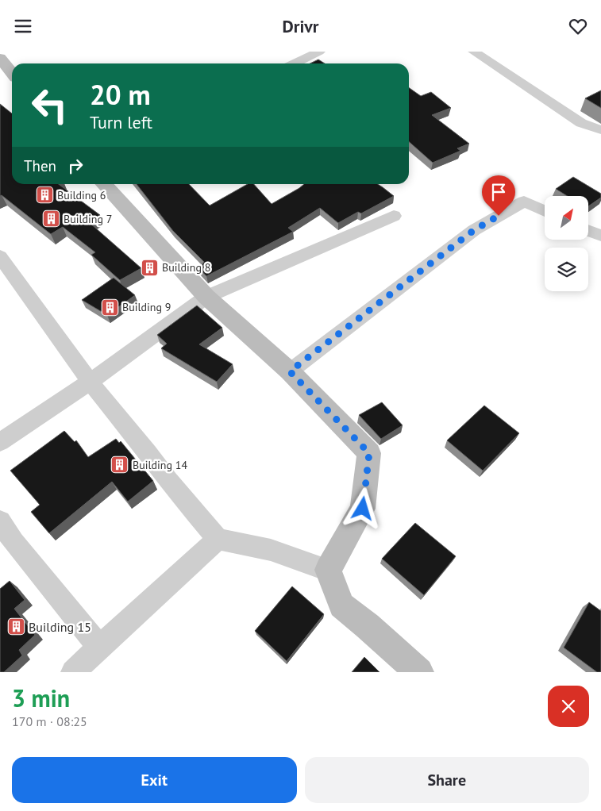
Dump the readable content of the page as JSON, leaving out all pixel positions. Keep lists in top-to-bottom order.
{
  "places": {
    "building": [
      "Building 6",
      "Building 7",
      "Building 8",
      "Building 9",
      "Building 14",
      "Building 15"
    ]
  },
  "north": "top right",
  "page": {
    "header": "Drivr",
    "turn": ["20 m", "Turn left"],
    "then": "Then",
    "heading": ["3 min", "170 m · 08:25"],
    "buttons": ["Exit", "Share"]
  }
}
